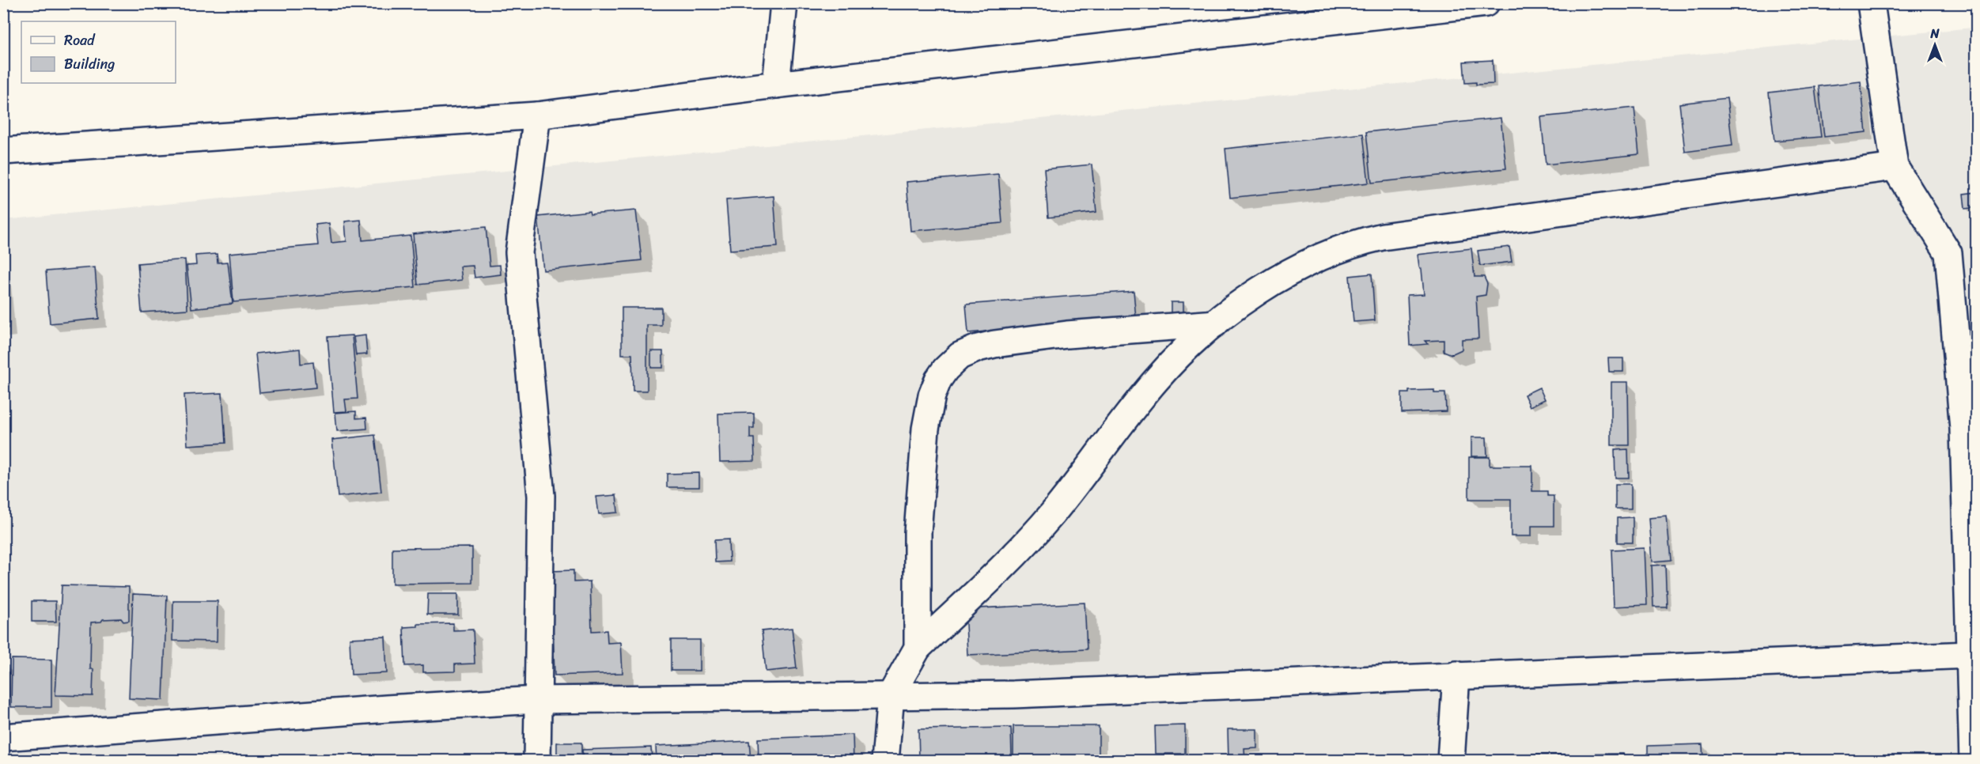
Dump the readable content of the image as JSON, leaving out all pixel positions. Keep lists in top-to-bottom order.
{
  "legend": ["Road", "Building"],
  "north": "top"
}
